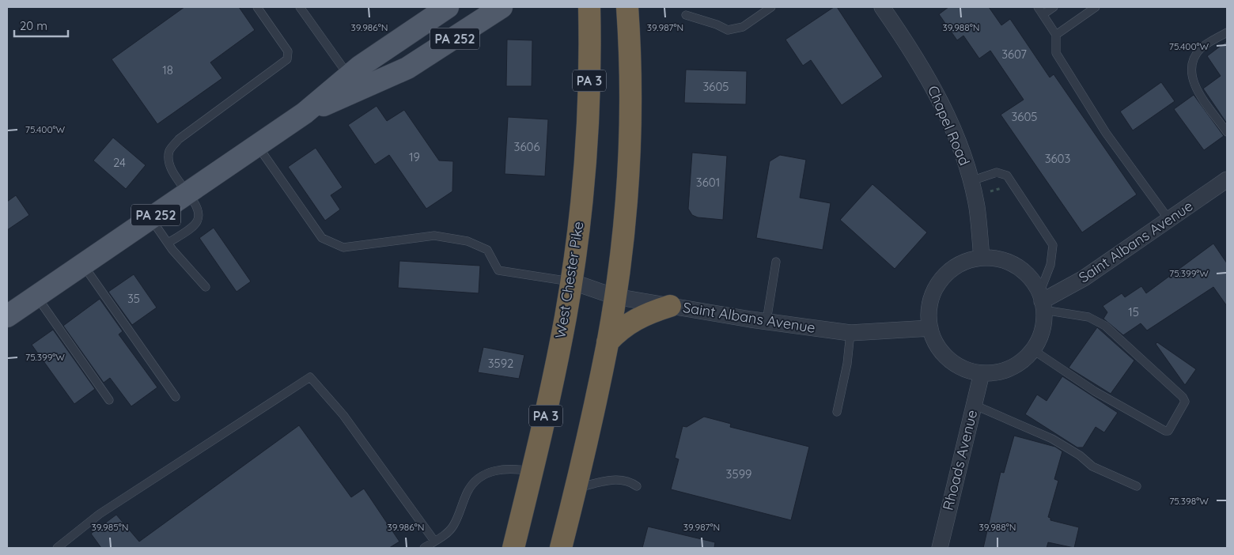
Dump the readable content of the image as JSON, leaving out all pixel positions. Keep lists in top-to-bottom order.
{
  "streets": {
    "highway": ["PA 3", "West Chester Pike"],
    "main road": ["PA 252"],
    "street": ["Chapel Road", "Saint Albans Avenue", "Rhoads Avenue"]
  },
  "crossings": [
    ["Chapel Road", "Saint Albans Avenue"],
    ["Chapel Road", "Rhoads Avenue"],
    ["Saint Albans Avenue", "West Chester Pike"],
    ["Saint Albans Avenue", "Rhoads Avenue"]
  ],
  "house_numbers": [
    "3607",
    "18",
    "3605",
    "3605",
    "3606",
    "19",
    "3603",
    "24",
    "3601",
    "35",
    "15",
    "3592",
    "3599"
  ],
  "scale_bar": "20 m",
  "coordinates": [
    "39.986°N",
    "39.987°N",
    "39.988°N",
    "75.400°W",
    "75.399°W",
    "75.398°W",
    "39.985°N"
  ]
}
